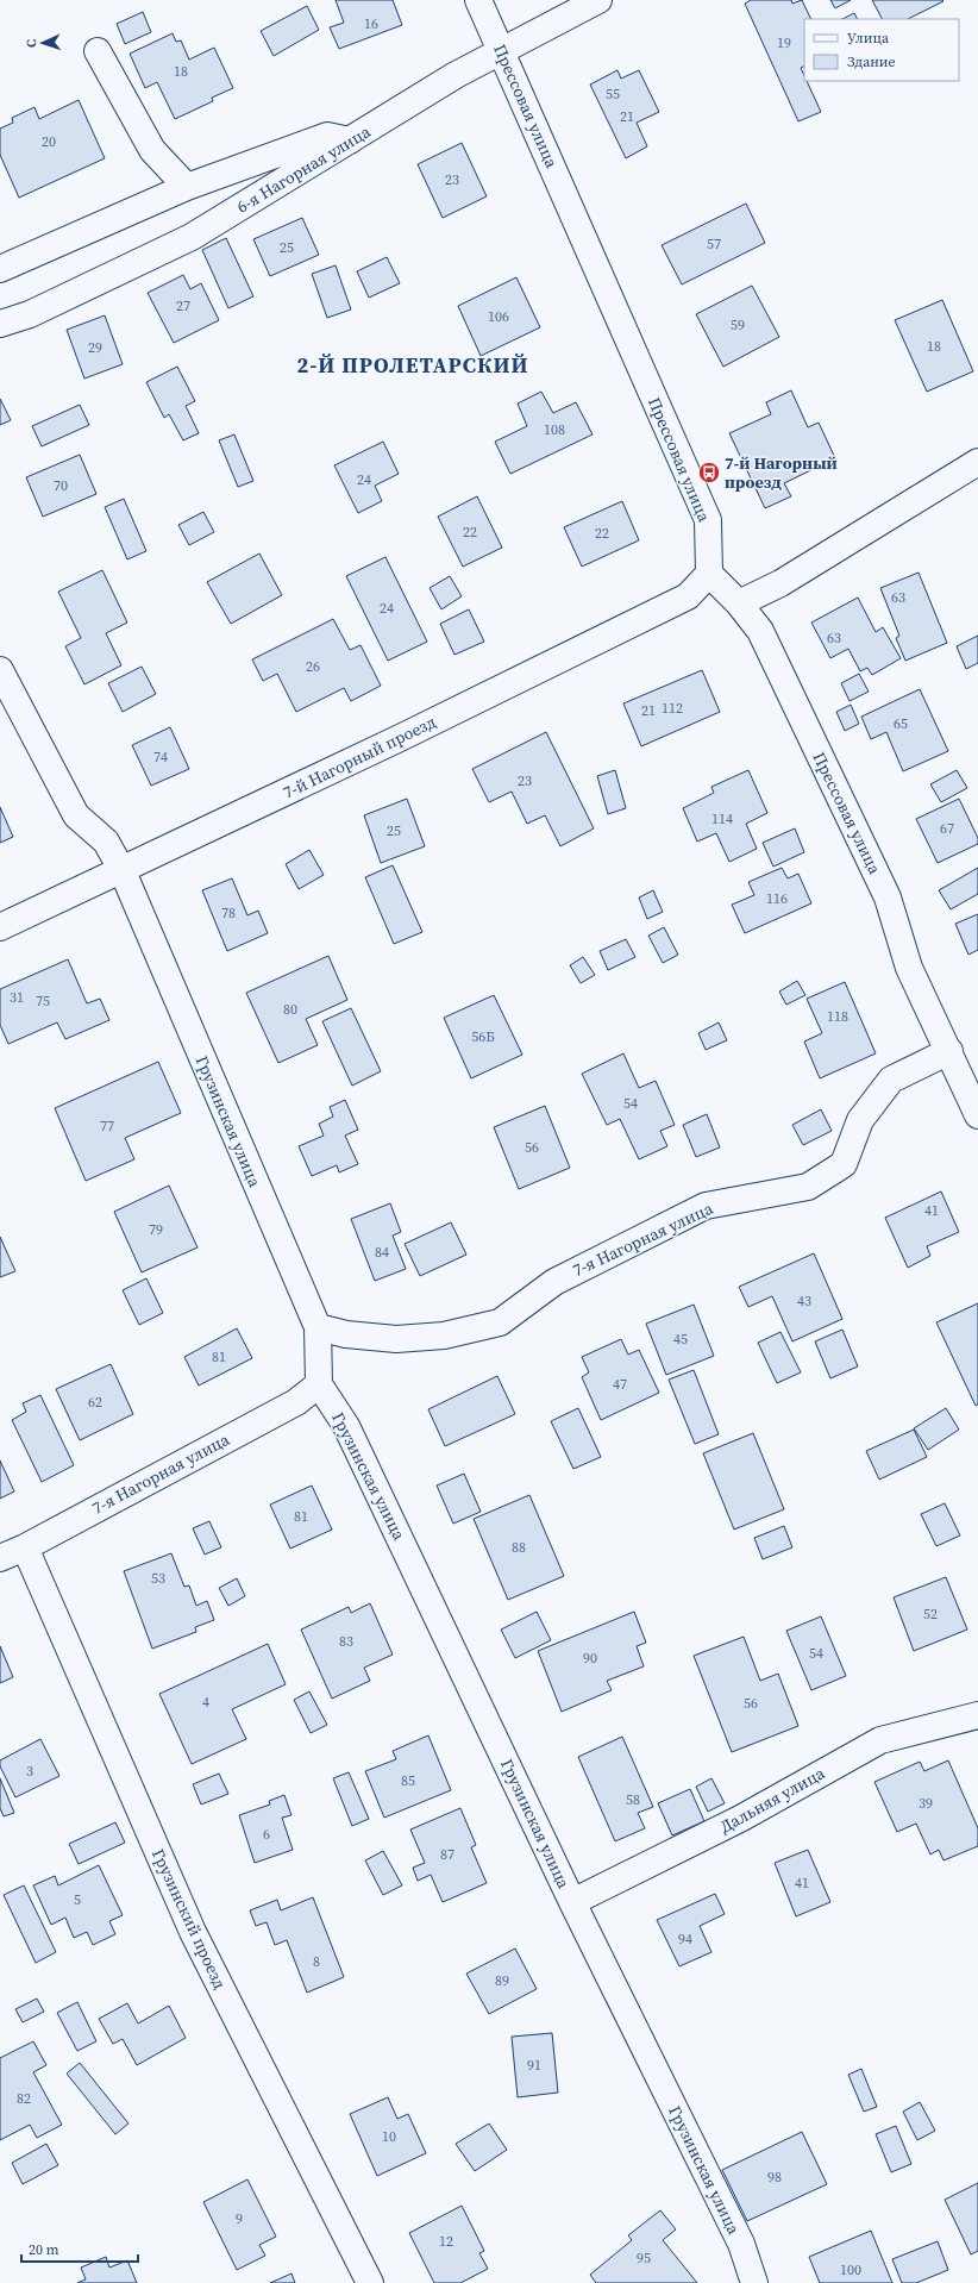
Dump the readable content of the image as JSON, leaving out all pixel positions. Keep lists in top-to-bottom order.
{
  "streets": {
    "street": [
      "Прессовая улица",
      "6-я Нагорная улица",
      "7-й Нагорный проезд",
      "Грузинская улица",
      "7-я Нагорная улица",
      "Дальняя улица",
      "Грузинский проезд"
    ]
  },
  "crossings": [
    ["Прессовая улица", "6-я Нагорная улица"],
    ["Прессовая улица", "7-й Нагорный проезд"],
    ["Прессовая улица", "7-я Нагорная улица"],
    ["7-й Нагорный проезд", "Грузинская улица"],
    ["Грузинская улица", "7-я Нагорная улица"],
    ["Грузинская улица", "Дальняя улица"],
    ["7-я Нагорная улица", "Грузинский проезд"]
  ],
  "districts": ["2-Й ПРОЛЕТАРСКИЙ"],
  "places": {
    "bus stop": ["7-й Нагорный проезд"]
  },
  "house_numbers": [
    "16",
    "19",
    "18",
    "55",
    "21",
    "20",
    "23",
    "57",
    "25",
    "27",
    "106",
    "59",
    "18",
    "29",
    "108",
    "24",
    "70",
    "22",
    "22",
    "63",
    "24",
    "63",
    "26",
    "112",
    "21",
    "65",
    "74",
    "23",
    "114",
    "67",
    "25",
    "116",
    "78",
    "31",
    "75",
    "80",
    "118",
    "56Б",
    "54",
    "77",
    "56",
    "41",
    "79",
    "84",
    "43",
    "45",
    "81",
    "47",
    "62",
    "81",
    "88",
    "53",
    "52",
    "83",
    "54",
    "90",
    "4",
    "56",
    "3",
    "85",
    "58",
    "39",
    "6",
    "87",
    "41",
    "5",
    "94",
    "8",
    "89",
    "91",
    "82",
    "10",
    "98",
    "9",
    "12",
    "95",
    "100"
  ],
  "legend": ["Улица", "Здание"],
  "scale_bar": "20 m",
  "north": "left"
}
